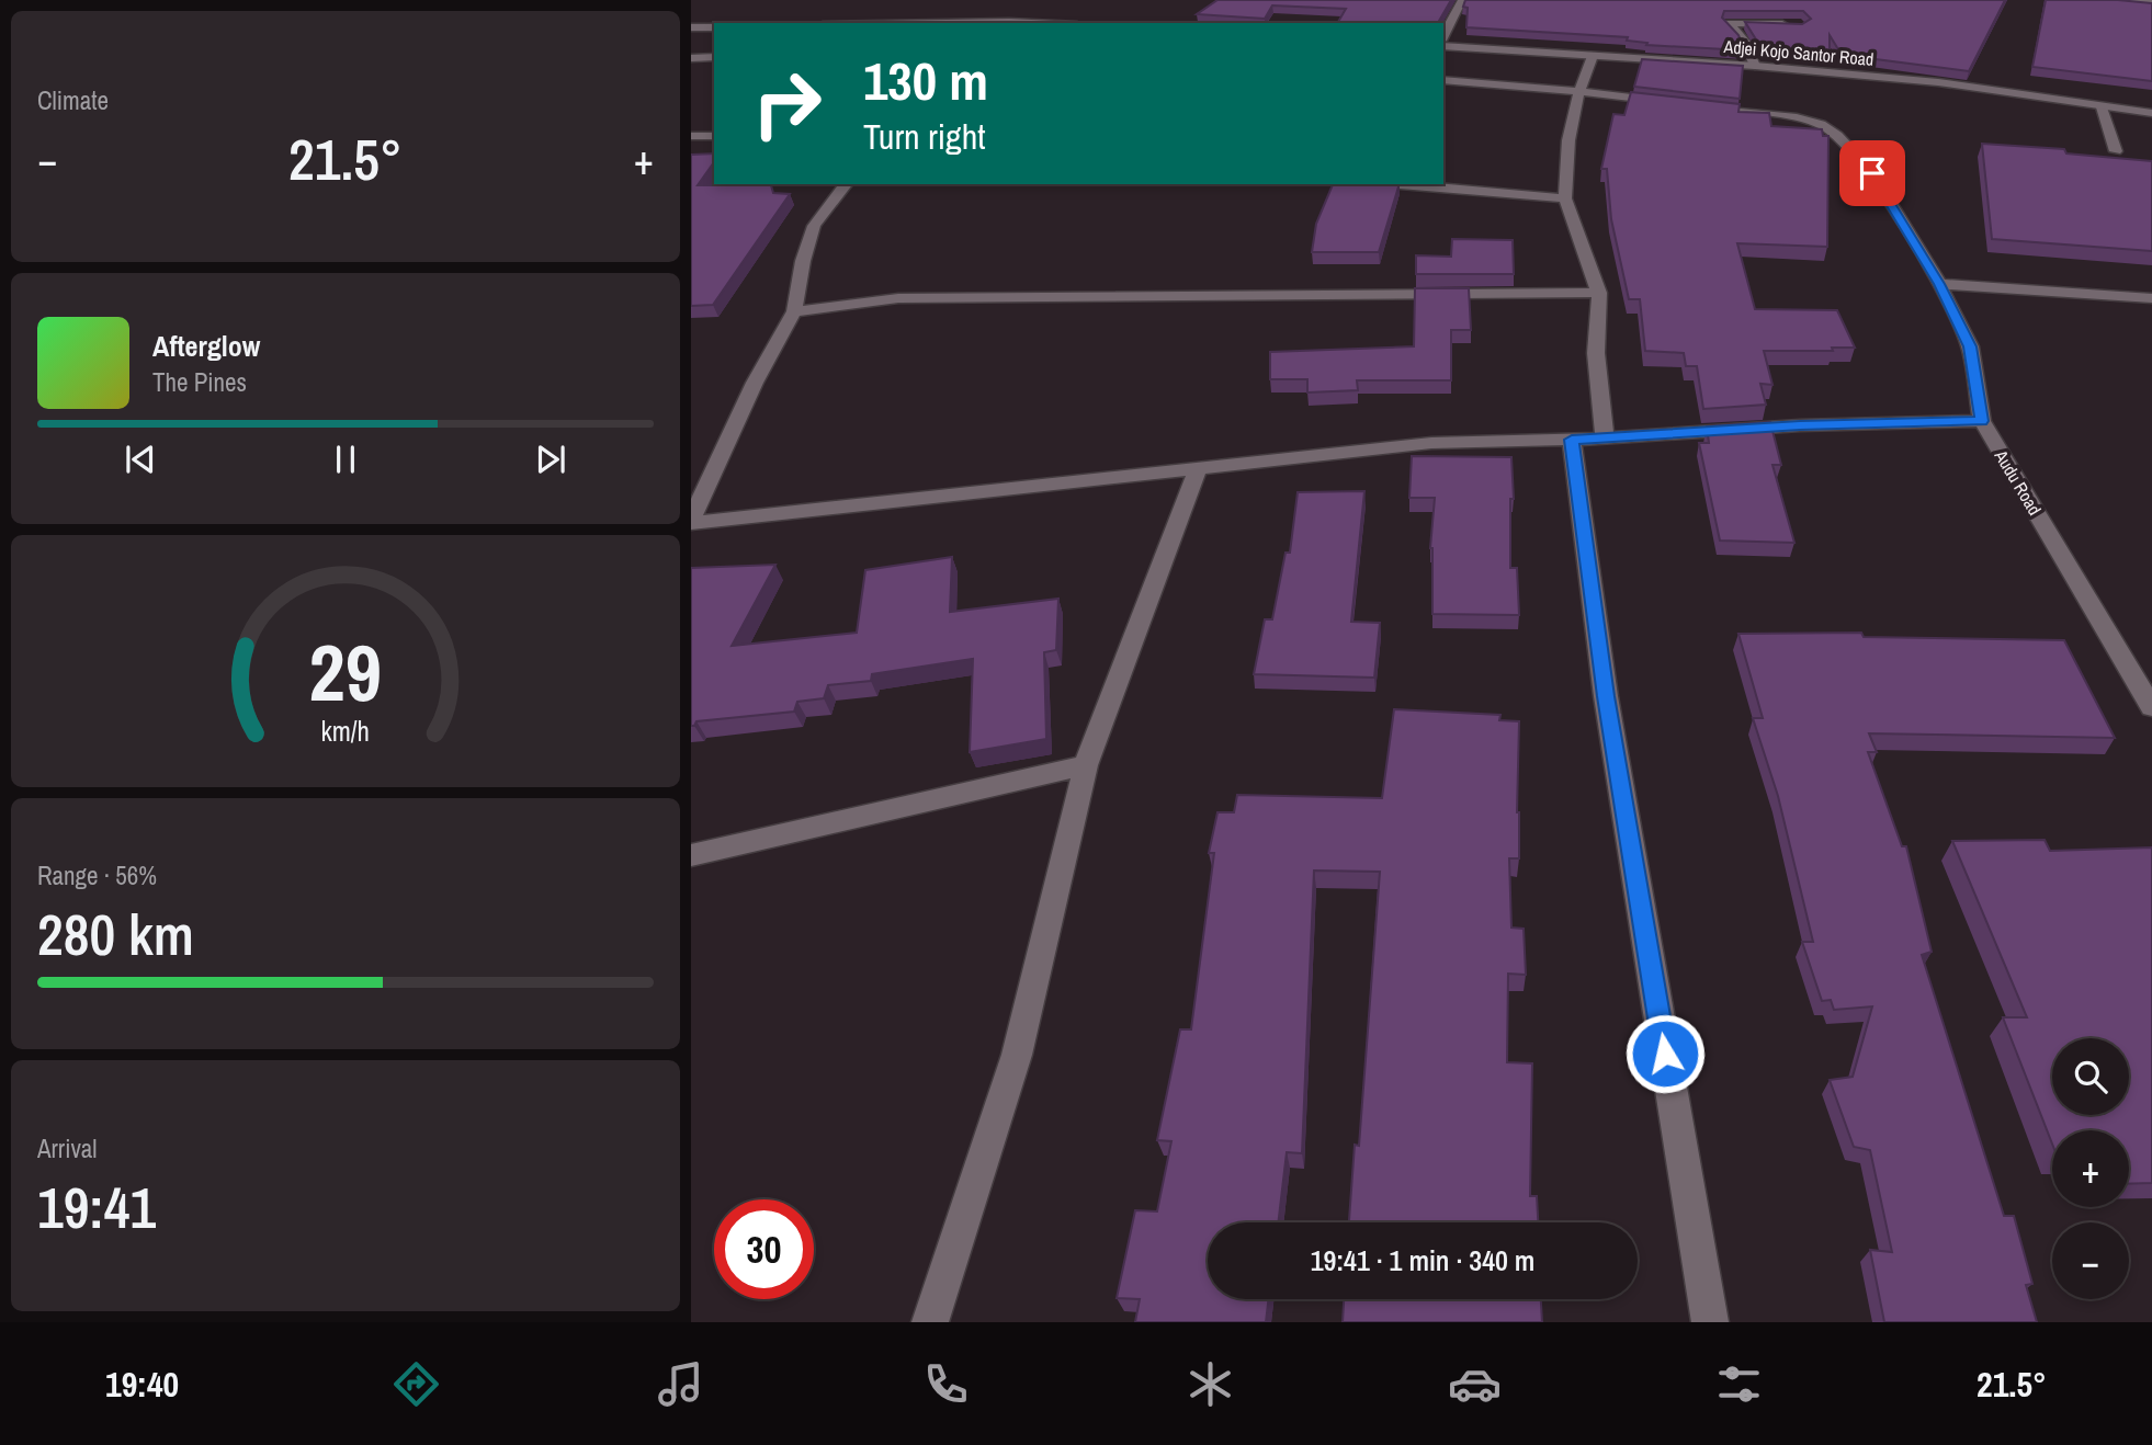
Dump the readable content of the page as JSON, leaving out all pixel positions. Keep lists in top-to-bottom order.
{
  "streets": {
    "street": ["Adjei Kojo Santor Road", "Audu Road"]
  },
  "page": {
    "tile": [
      "Climate",
      ["Range · 56%", "280 km"],
      ["Arrival", "19:41"]
    ],
    "turn": ["130 m", "Turn right"],
    "heat": ["−", "21.5°", "+"],
    "song": ["Afterglow", "The Pines"],
    "map_buttons": ["+", "−"],
    "limit": "30",
    "trip": "19:41 · 1 min · 340 m",
    "tabs": ["19:40", "21.5°"],
    "gauge": ["29", "km/h"]
  }
}
